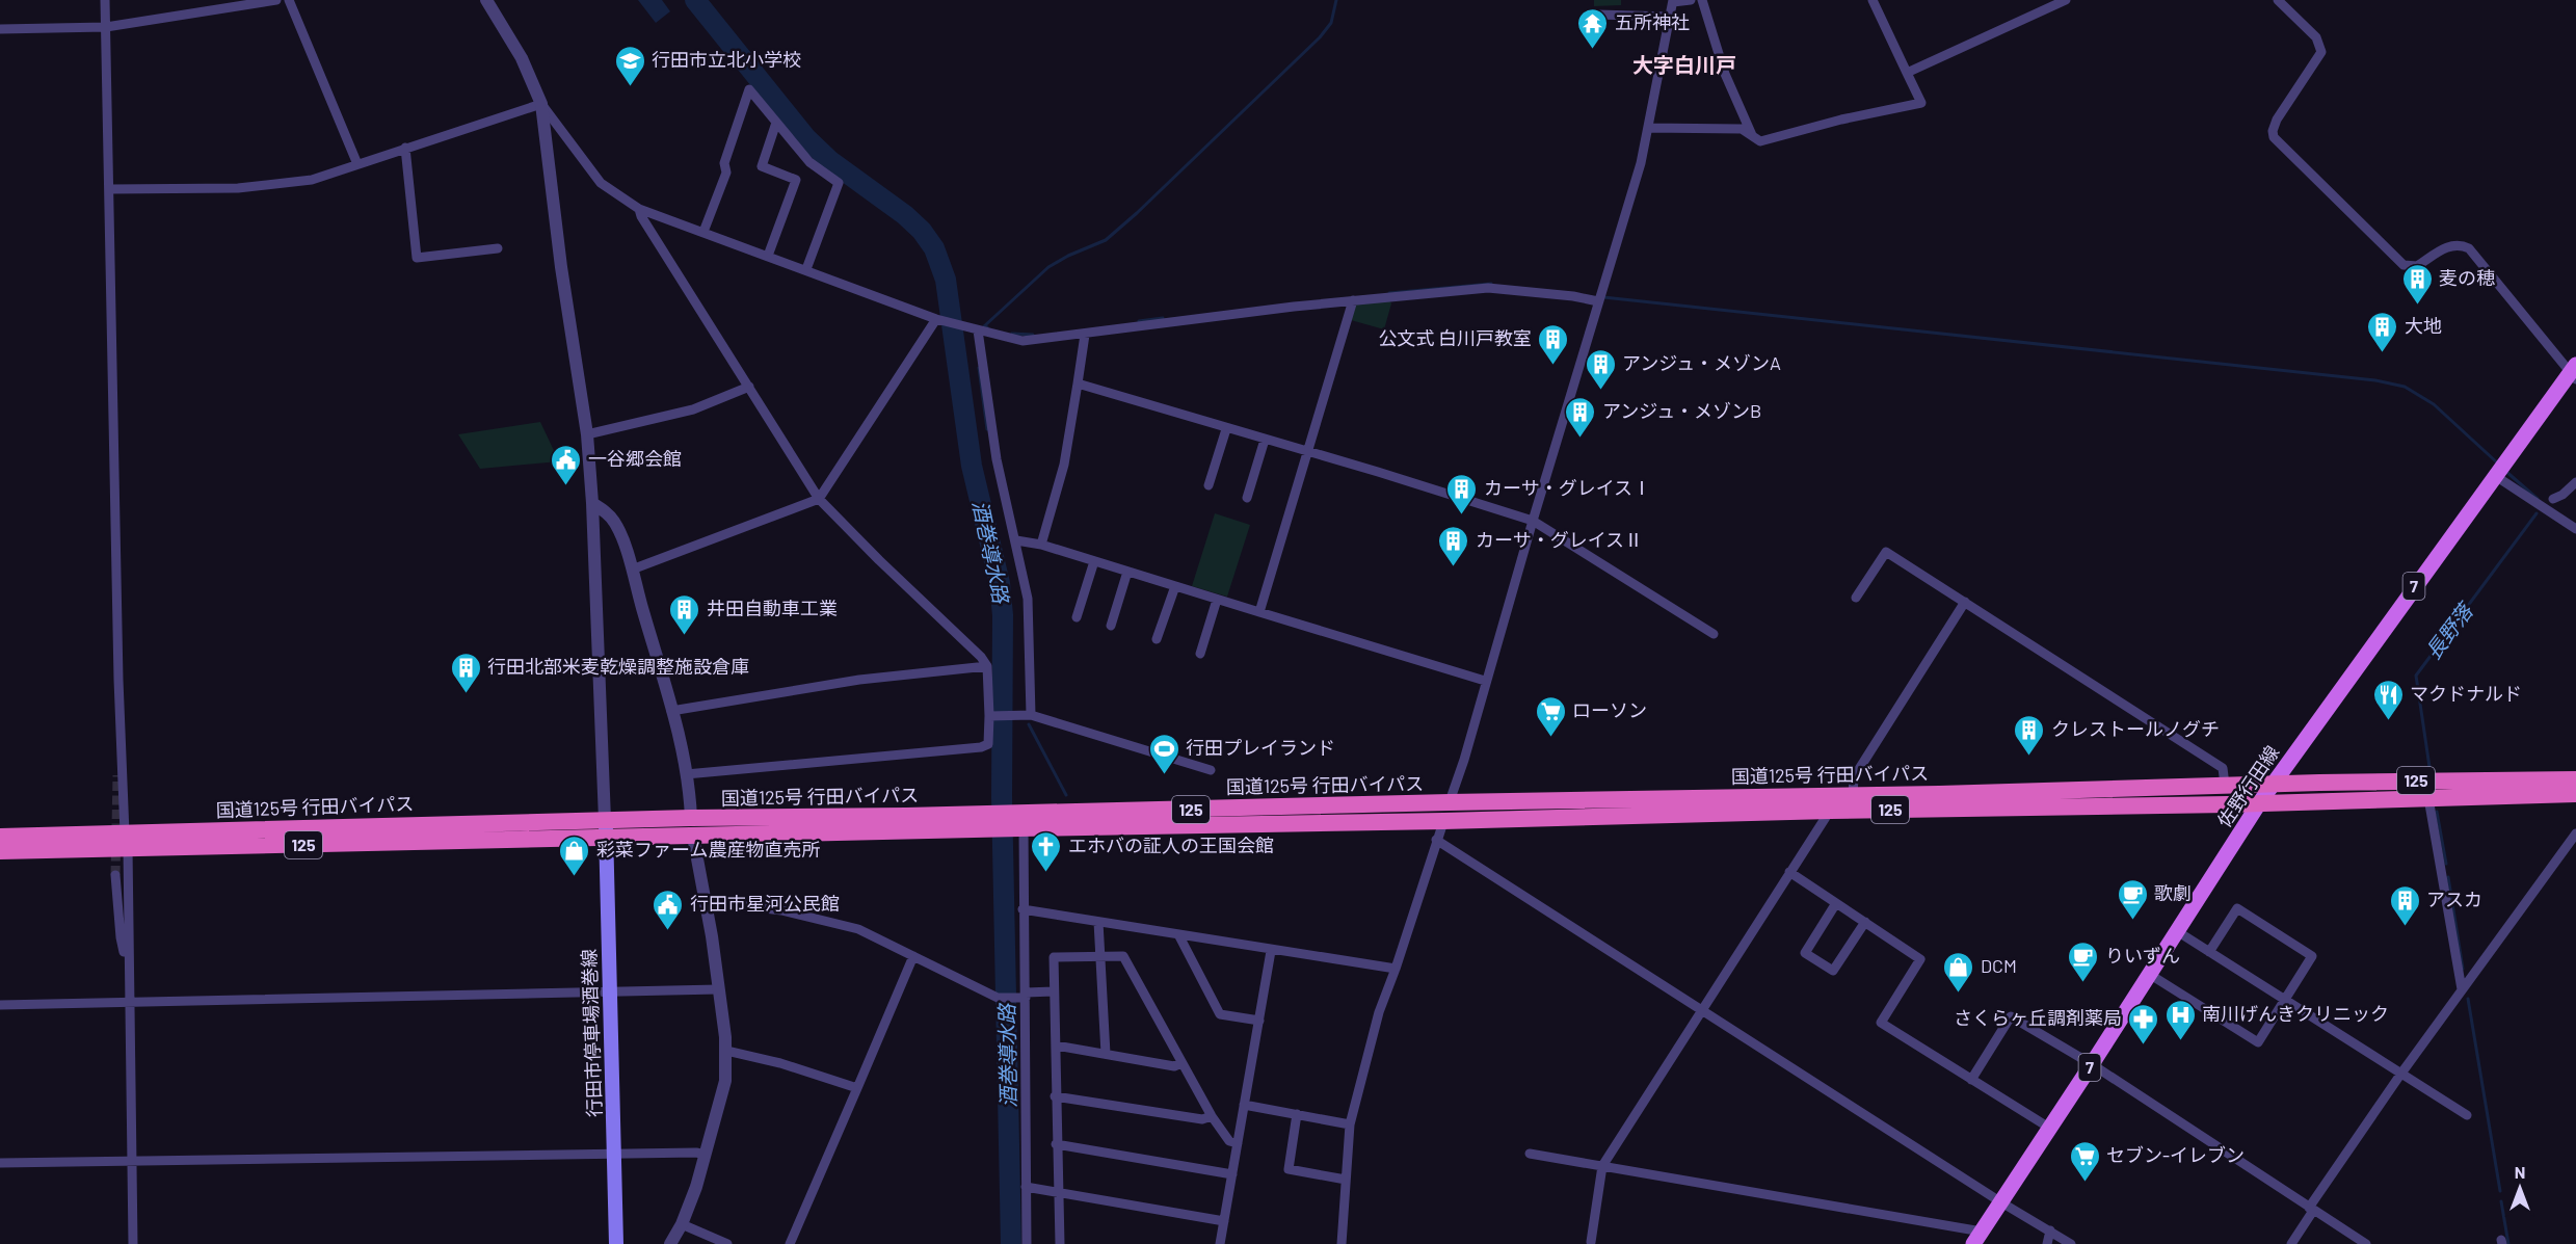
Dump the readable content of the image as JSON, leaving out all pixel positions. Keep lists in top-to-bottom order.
{
  "streets": {
    "highway": ["国道125号 行田バイパス", "125"],
    "main road": ["7", "佐野行田線", "行田市停車場酒巻線"]
  },
  "crossings": [
    ["国道125号 行田バイパス", "佐野行田線"],
    ["国道125号 行田バイパス", "行田市停車場酒巻線"]
  ],
  "districts": ["大字白川戸"],
  "water": ["酒巻導水路", "長野落"],
  "places": {
    "temple": ["五所神社"],
    "school or university": ["行田市立北小学校"],
    "building": [
      "麦の穂",
      "大地",
      "公文式 白川戸教室",
      "アンジュ・メゾンA",
      "アンジュ・メゾンB",
      "カーサ・グレイスⅠ",
      "カーサ・グレイスⅡ",
      "井田自動車工業",
      "行田北部米麦乾燥調整施設倉庫",
      "クレストールノグチ",
      "アスカ"
    ],
    "public building": ["一谷郷会館", "行田市星河公民館"],
    "restaurant": ["マクドナルド"],
    "supermarket": ["ローソン", "セブン-イレブン"],
    "sports": ["行田プレイランド"],
    "church": ["エホバの証人の王国会館"],
    "shop": ["彩菜ファーム農産物直売所", "DCM"],
    "cafe": ["歌劇", "りいずん"],
    "hospital": ["南川げんきクリニック"],
    "pharmacy": ["さくらヶ丘調剤薬局"]
  },
  "north": "top"
}
